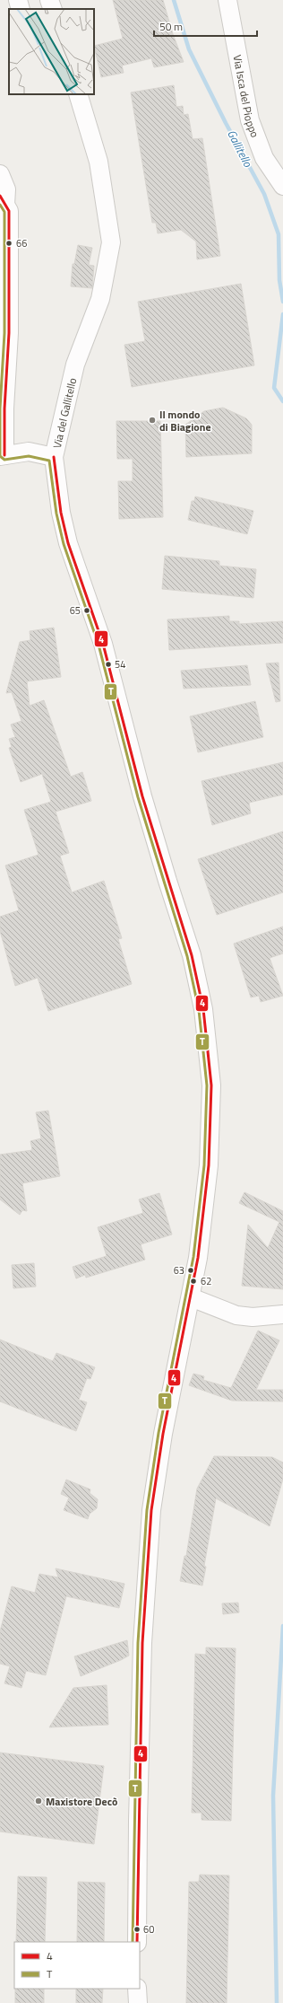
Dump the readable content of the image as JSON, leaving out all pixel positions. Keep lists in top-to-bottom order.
{
  "streets": {
    "street": ["Via Isca del Pioppo", "Via del Gallitello"]
  },
  "water": ["Gallitello"],
  "places": [
    "66",
    "Il mondo di Biagione",
    "65",
    "54",
    "63",
    "62",
    "Maxistore Decò",
    "60"
  ],
  "lines": ["transit line 4", "transit line T"],
  "legend": ["4", "T"],
  "scale_bar": "50 m"
}
